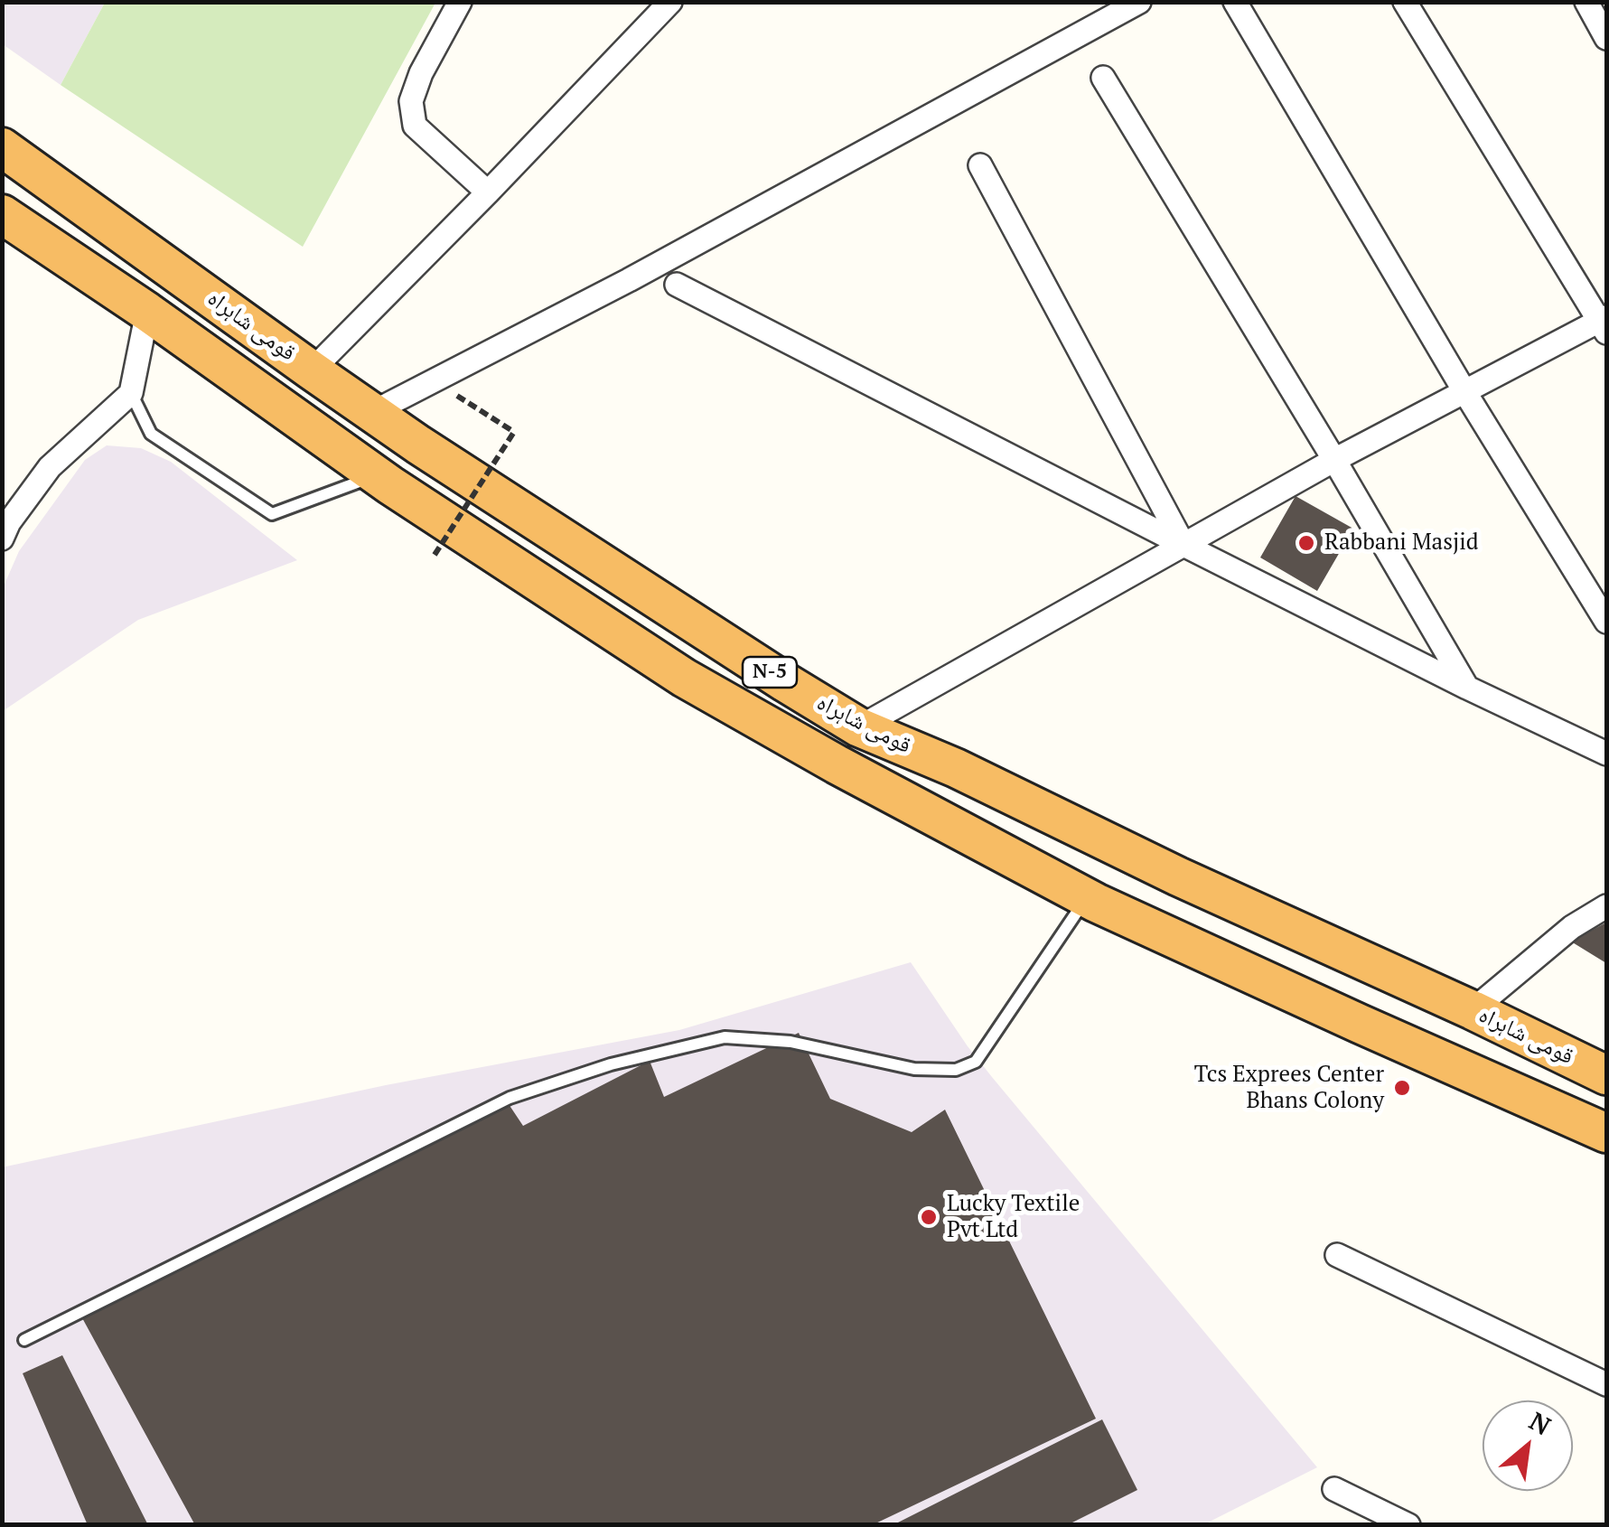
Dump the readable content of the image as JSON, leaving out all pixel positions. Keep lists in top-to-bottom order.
{
  "streets": {
    "highway": ["قومی شاہراہ", "N-5"]
  },
  "places": ["Rabbani Masjid", "Tcs Exprees Center Bhans Colony", "Lucky Textile Pvt Ltd"],
  "north": "top right"
}
